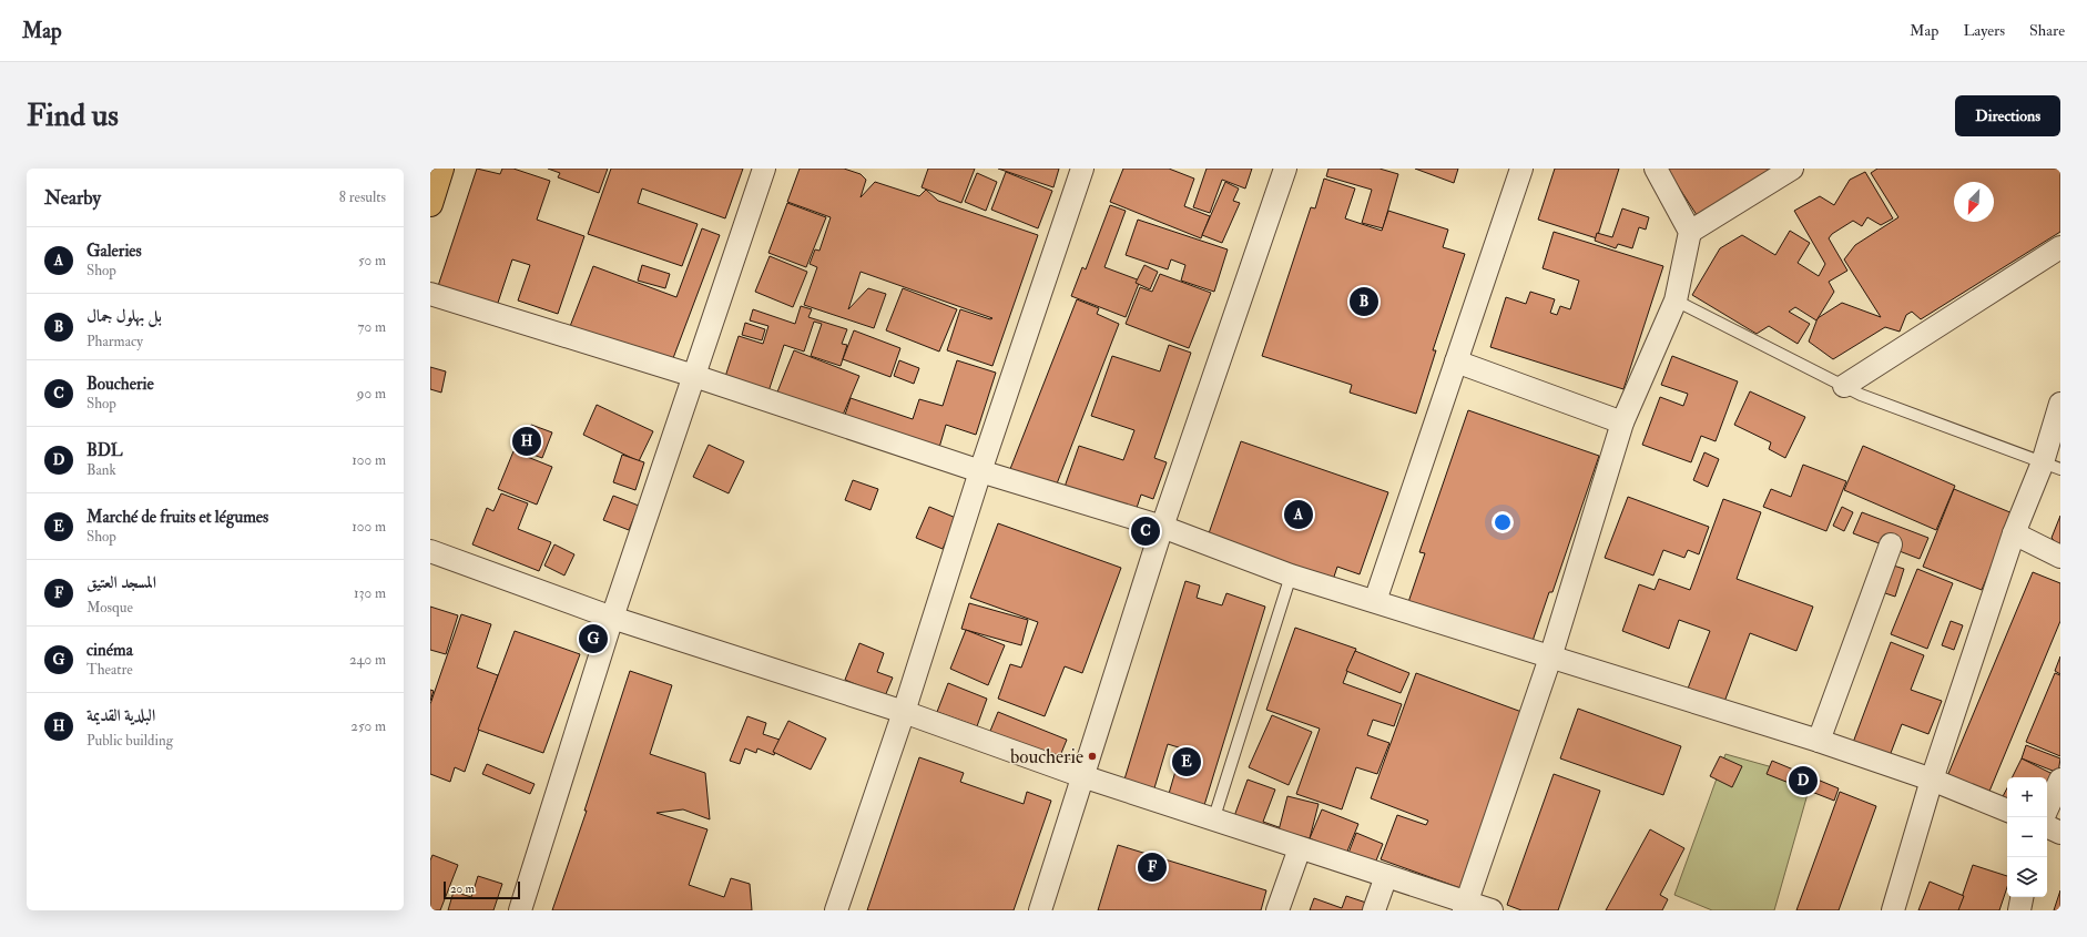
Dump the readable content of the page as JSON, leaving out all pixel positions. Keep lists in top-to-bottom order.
{
  "places": ["boucherie"],
  "scale_bar": "20 m",
  "north": "bottom left",
  "page": {
    "header": "Map",
    "nav": ["Map", "Layers", "Share"],
    "buttons": "Directions",
    "title": "Find us",
    "heading": ["Nearby", "8 results"],
    "list": [
      {
        "mark": "A",
        "name": "Galeries",
        "note": "Shop",
        "value": "50 m"
      },
      {
        "mark": "B",
        "name": "بل بهلول جمال",
        "note": "Pharmacy",
        "value": "70 m"
      },
      {
        "mark": "C",
        "name": "Boucherie",
        "note": "Shop",
        "value": "90 m"
      },
      {
        "mark": "D",
        "name": "BDL",
        "note": "Bank",
        "value": "100 m"
      },
      {
        "mark": "E",
        "name": "Marché de fruits et légumes",
        "note": "Shop",
        "value": "100 m"
      },
      {
        "mark": "F",
        "name": "المسجد العتيق",
        "note": "Mosque",
        "value": "130 m"
      },
      {
        "mark": "G",
        "name": "cinéma",
        "note": "Theatre",
        "value": "240 m"
      },
      {
        "mark": "H",
        "name": "البلدية القديمة",
        "note": "Public building",
        "value": "250 m"
      }
    ],
    "pins": [
      "B",
      "H",
      "A",
      "C",
      "G",
      "E",
      "D",
      "F"
    ],
    "map_buttons": ["+", "−"],
    "scale": "20 m"
  }
}
